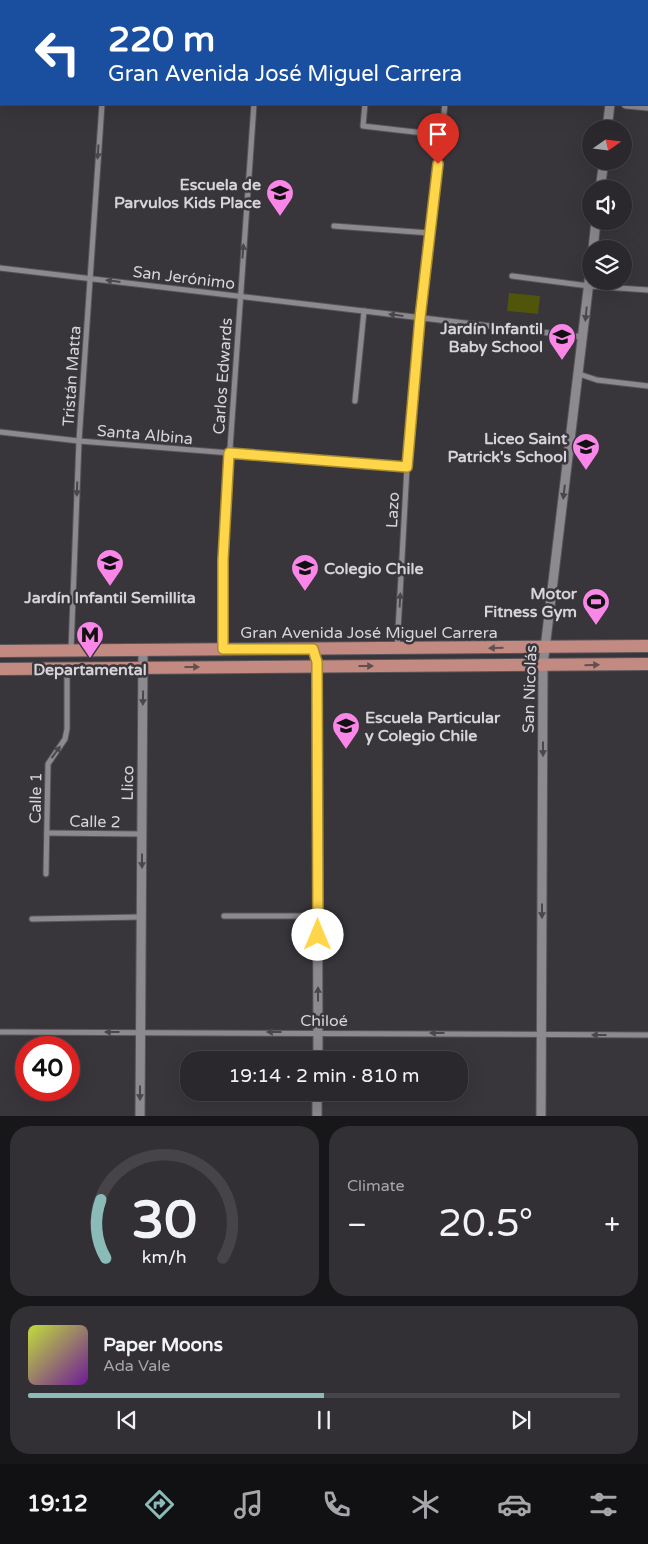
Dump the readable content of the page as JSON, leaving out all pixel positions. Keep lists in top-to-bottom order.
{
  "streets": {
    "main road": ["Gran Avenida José Miguel Carrera"],
    "street": [
      "San Jerónimo",
      "Tristán Matta",
      "Carlos Edwards",
      "Santa Albina",
      "Lazo",
      "San Nicolás",
      "Llico",
      "Calle 1",
      "Calle 2",
      "Chiloé"
    ]
  },
  "crossings": [
    ["San Jerónimo", "Tristán Matta"],
    ["San Jerónimo", "Carlos Edwards"],
    ["San Jerónimo", "Lazo"],
    ["San Jerónimo", "San Nicolás"],
    ["Tristán Matta", "Santa Albina"],
    ["Tristán Matta", "Gran Avenida José Miguel Carrera"],
    ["Carlos Edwards", "Santa Albina"],
    ["Carlos Edwards", "Gran Avenida José Miguel Carrera"],
    ["Santa Albina", "Lazo"],
    ["Lazo", "Gran Avenida José Miguel Carrera"],
    ["Gran Avenida José Miguel Carrera", "San Nicolás"],
    ["Gran Avenida José Miguel Carrera", "Llico"],
    ["Gran Avenida José Miguel Carrera", "Calle 1"],
    ["San Nicolás", "Chiloé"],
    ["Llico", "Calle 2"],
    ["Llico", "Chiloé"],
    ["Calle 1", "Calle 2"]
  ],
  "one_way": [
    "San Jerónimo",
    "Tristán Matta",
    "Carlos Edwards",
    "San Nicolás",
    "Llico",
    "Calle 1",
    "Chiloé"
  ],
  "places": {
    "school or university": [
      "Escuela de Parvulos Kids Place",
      "Jardín Infantil Baby School",
      "Liceo Saint Patrick's School",
      "Jardín Infantil Semillita",
      "Colegio Chile",
      "Escuela Particular y Colegio Chile"
    ],
    "sports": ["Motor Fitness Gym"],
    "metro station": ["Departamental"]
  },
  "north": "right",
  "page": {
    "turn": ["220 m", "Gran Avenida José Miguel Carrera"],
    "limit": "40",
    "trip": "19:14 · 2 min · 810 m",
    "tile": "Climate",
    "heat": ["−", "20.5°", "+"],
    "song": ["Paper Moons", "Ada Vale"],
    "tabs": "19:12",
    "gauge": ["30", "km/h"]
  }
}
